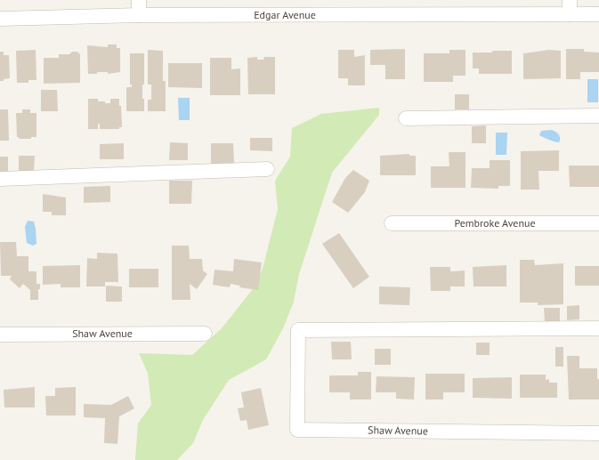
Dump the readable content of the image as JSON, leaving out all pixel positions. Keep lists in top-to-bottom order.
{
  "streets": {
    "street": ["Edgar Avenue", "Pembroke Avenue", "Shaw Avenue"]
  }
}
